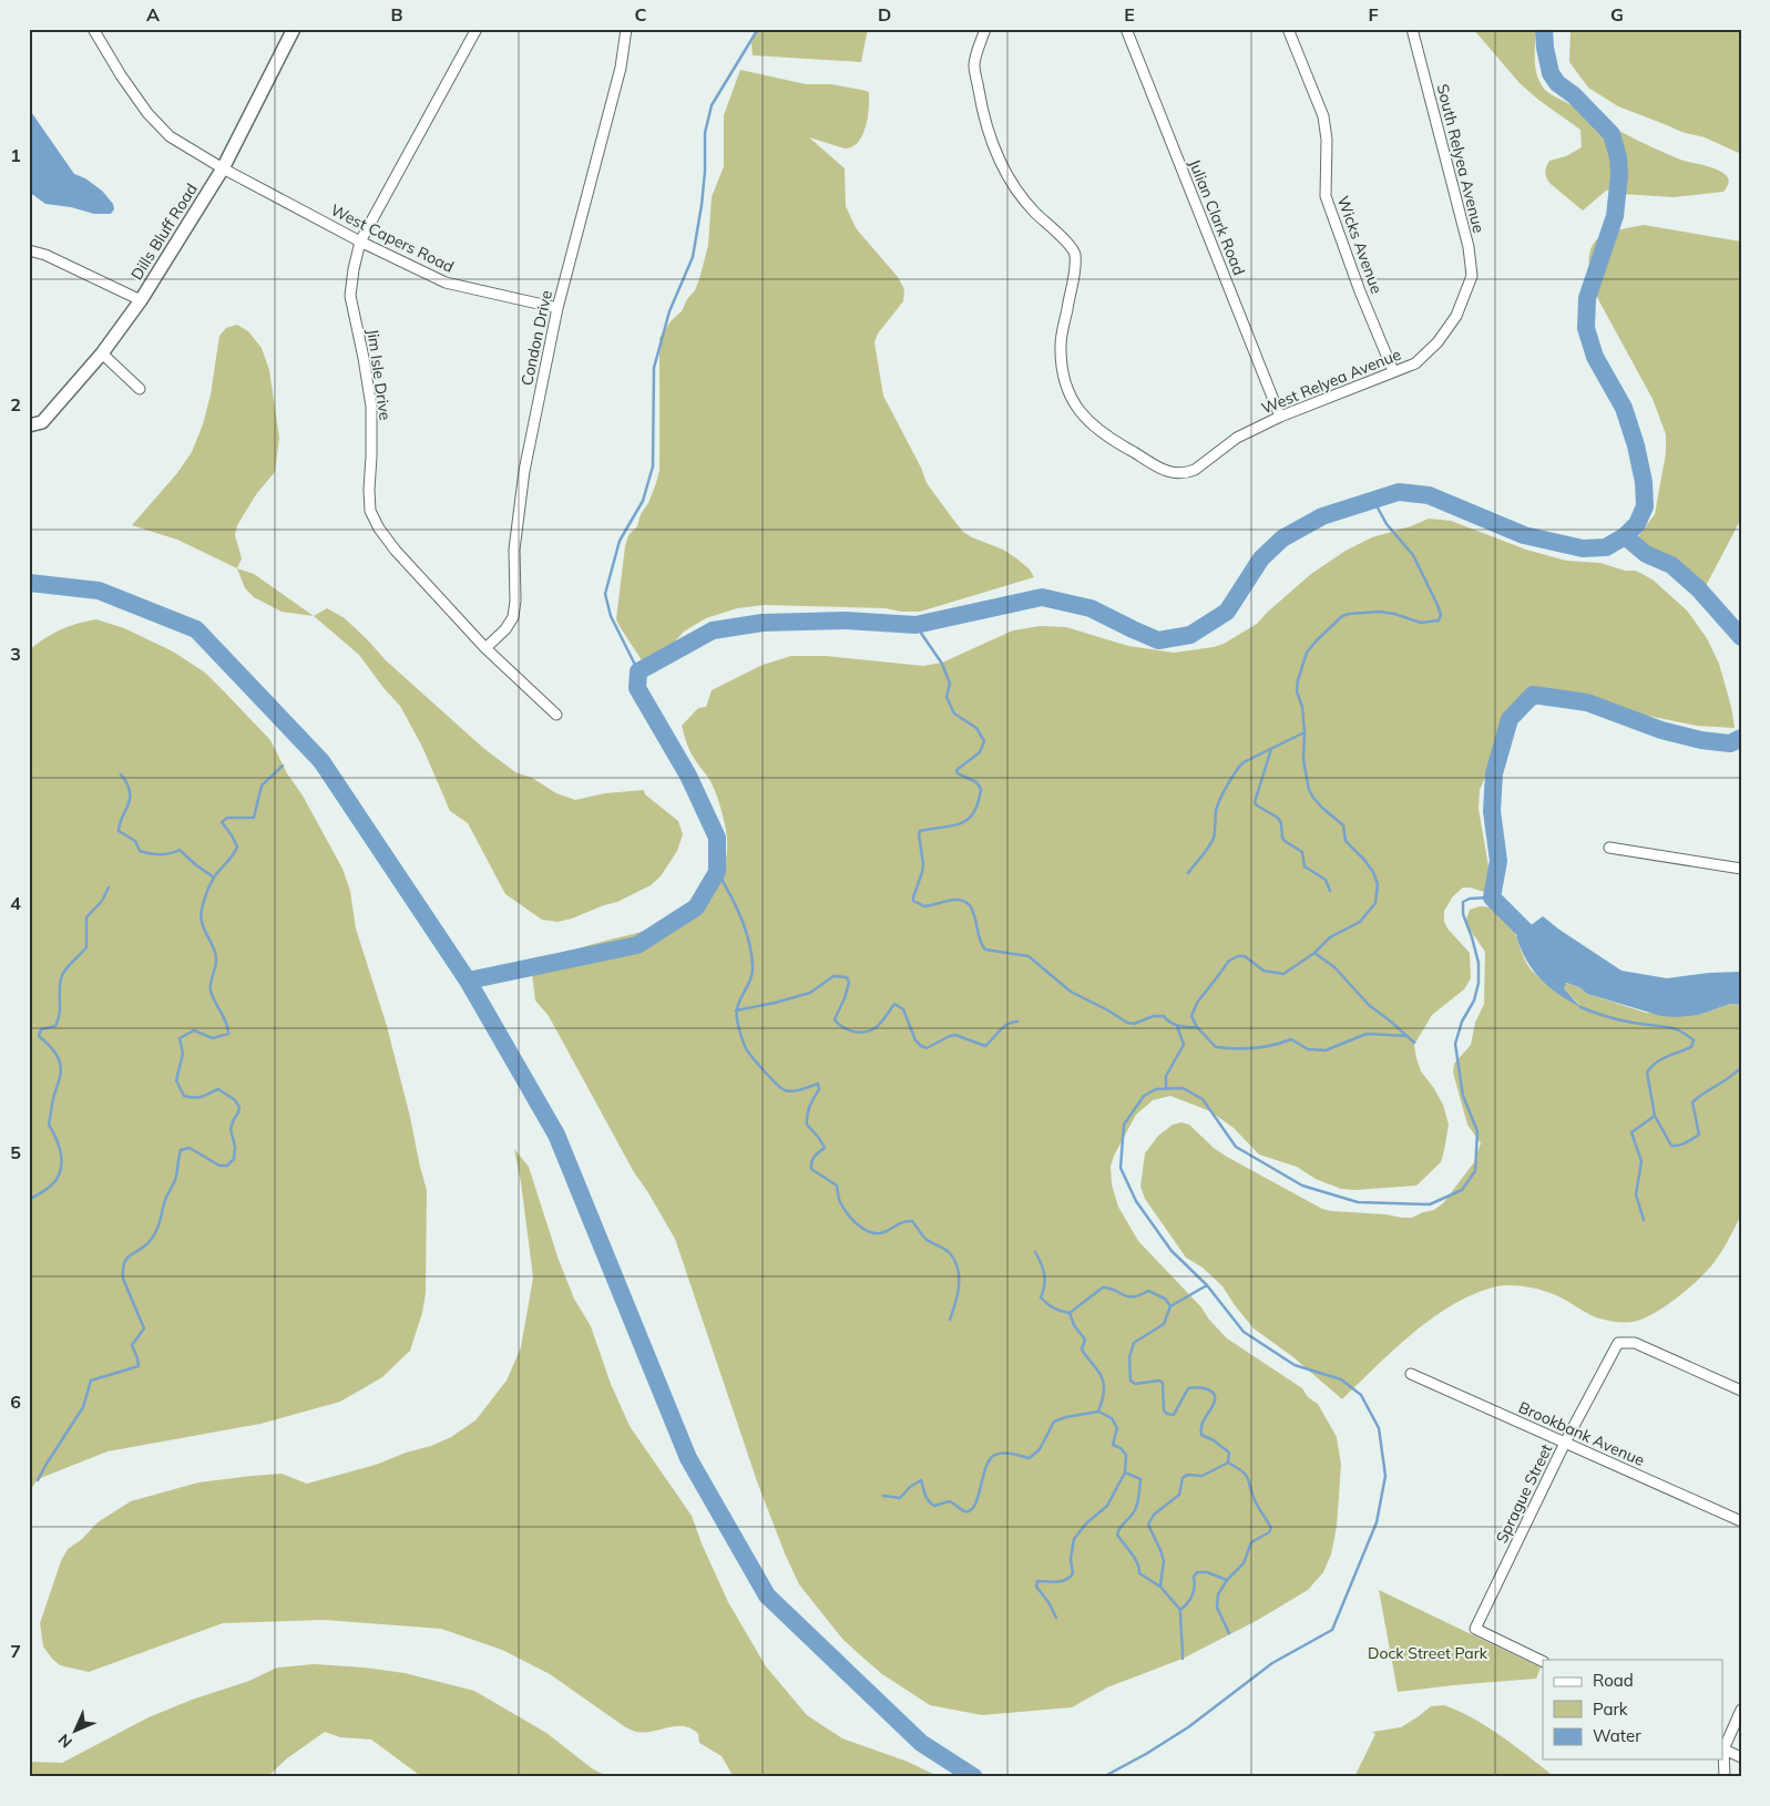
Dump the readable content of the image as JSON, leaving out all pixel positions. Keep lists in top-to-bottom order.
{
  "streets": {
    "street": [
      "South Relyea Avenue",
      "Julian Clark Road",
      "Dills Bluff Road",
      "West Capers Road",
      "Wicks Avenue",
      "Condon Drive",
      "Jim Isle Drive",
      "West Relyea Avenue",
      "Brookbank Avenue",
      "Sprague Street"
    ]
  },
  "crossings": [
    ["South Relyea Avenue", "West Relyea Avenue"],
    ["Julian Clark Road", "West Relyea Avenue"],
    ["Dills Bluff Road", "West Capers Road"],
    ["West Capers Road", "Condon Drive"],
    ["West Capers Road", "Jim Isle Drive"],
    ["Wicks Avenue", "West Relyea Avenue"],
    ["Condon Drive", "Jim Isle Drive"],
    ["Brookbank Avenue", "Sprague Street"]
  ],
  "parks": ["Dock Street Park"],
  "legend": ["Road", "Park", "Water"],
  "north": "bottom left",
  "grid": {
    "columns": [
      "A",
      "B",
      "C",
      "D",
      "E",
      "F",
      "G"
    ],
    "rows": [
      "1",
      "2",
      "3",
      "4",
      "5",
      "6",
      "7"
    ]
  }
}
